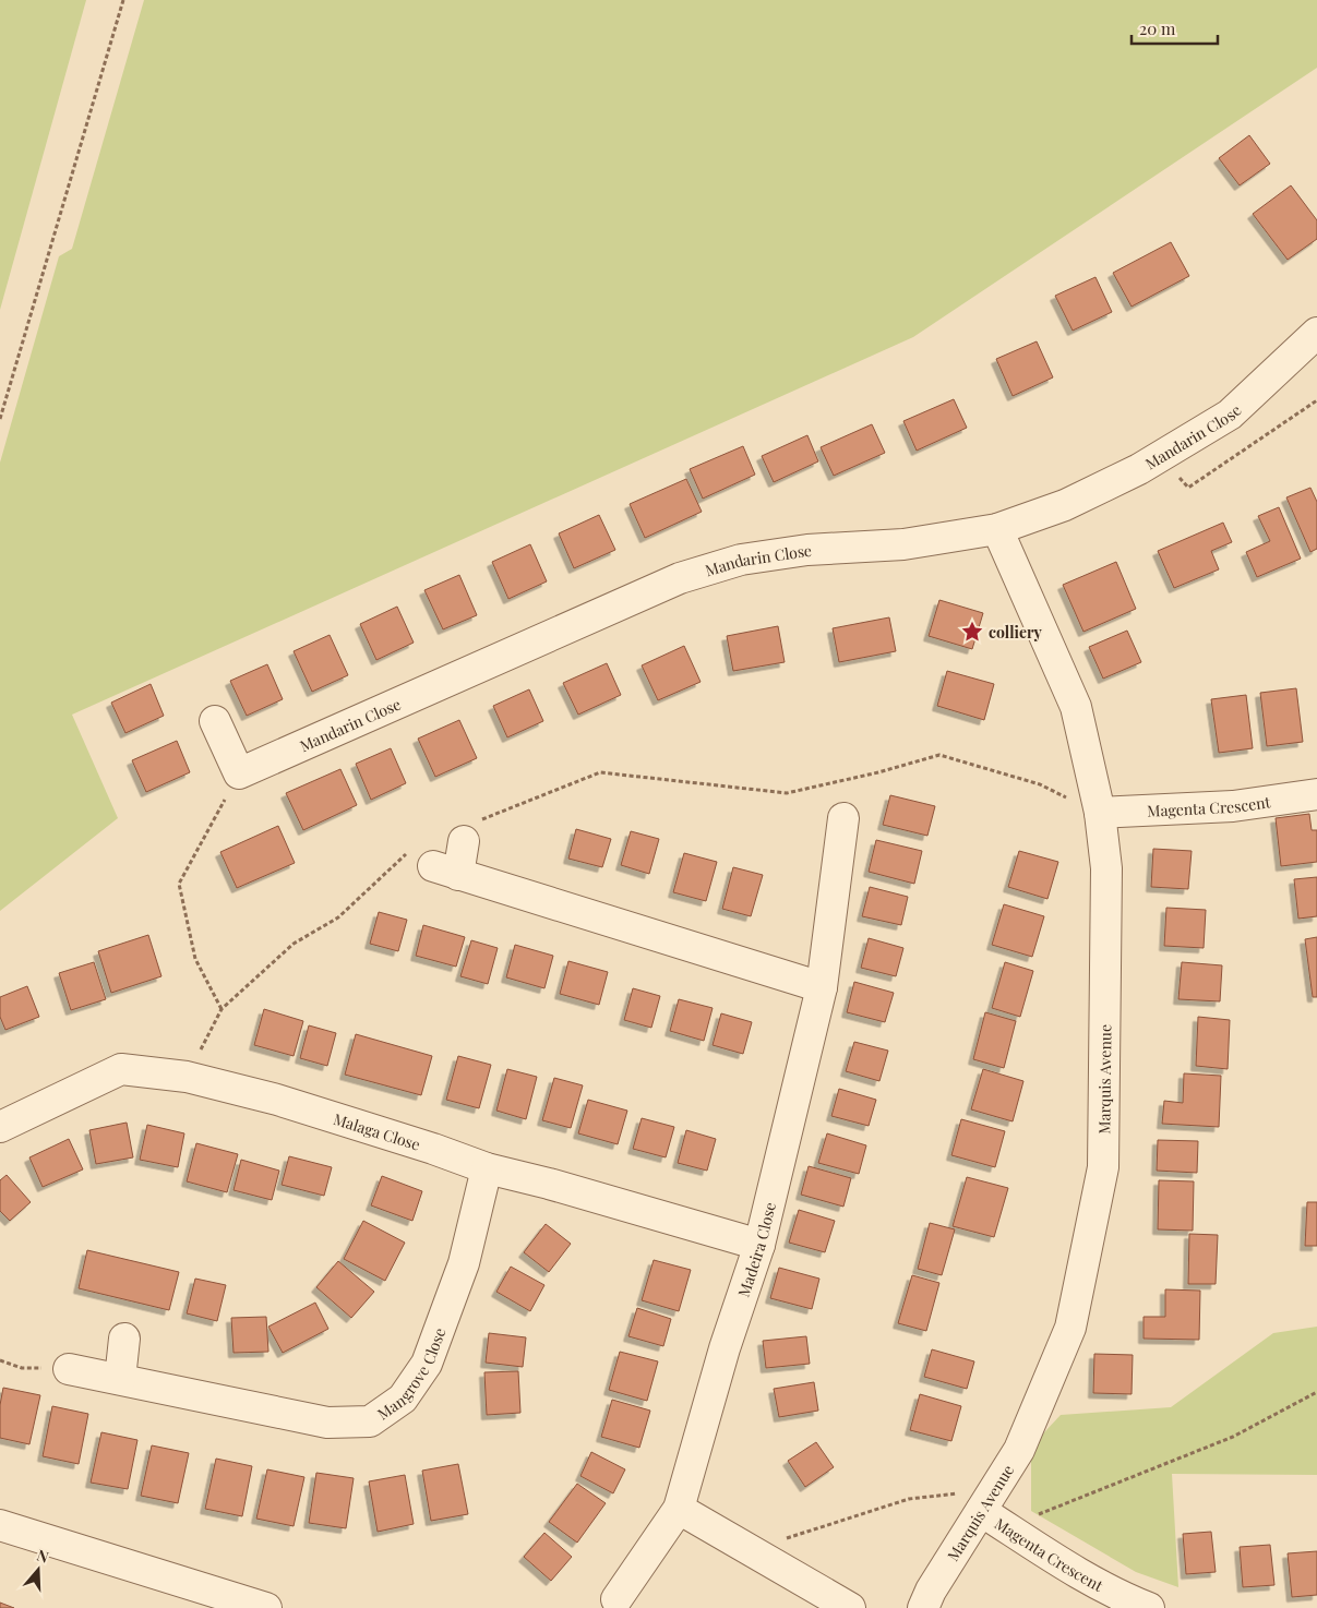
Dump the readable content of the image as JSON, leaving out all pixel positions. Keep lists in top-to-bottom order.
{
  "streets": {
    "street": [
      "Mandarin Close",
      "Magenta Crescent",
      "Marquis Avenue",
      "Malaga Close",
      "Madeira Close",
      "Mangrove Close"
    ]
  },
  "crossings": [
    ["Mandarin Close", "Marquis Avenue"],
    ["Magenta Crescent", "Marquis Avenue"],
    ["Malaga Close", "Madeira Close"],
    ["Malaga Close", "Mangrove Close"]
  ],
  "places": {
    "place": ["colliery"]
  },
  "scale_bar": "20 m",
  "north": "top"
}
